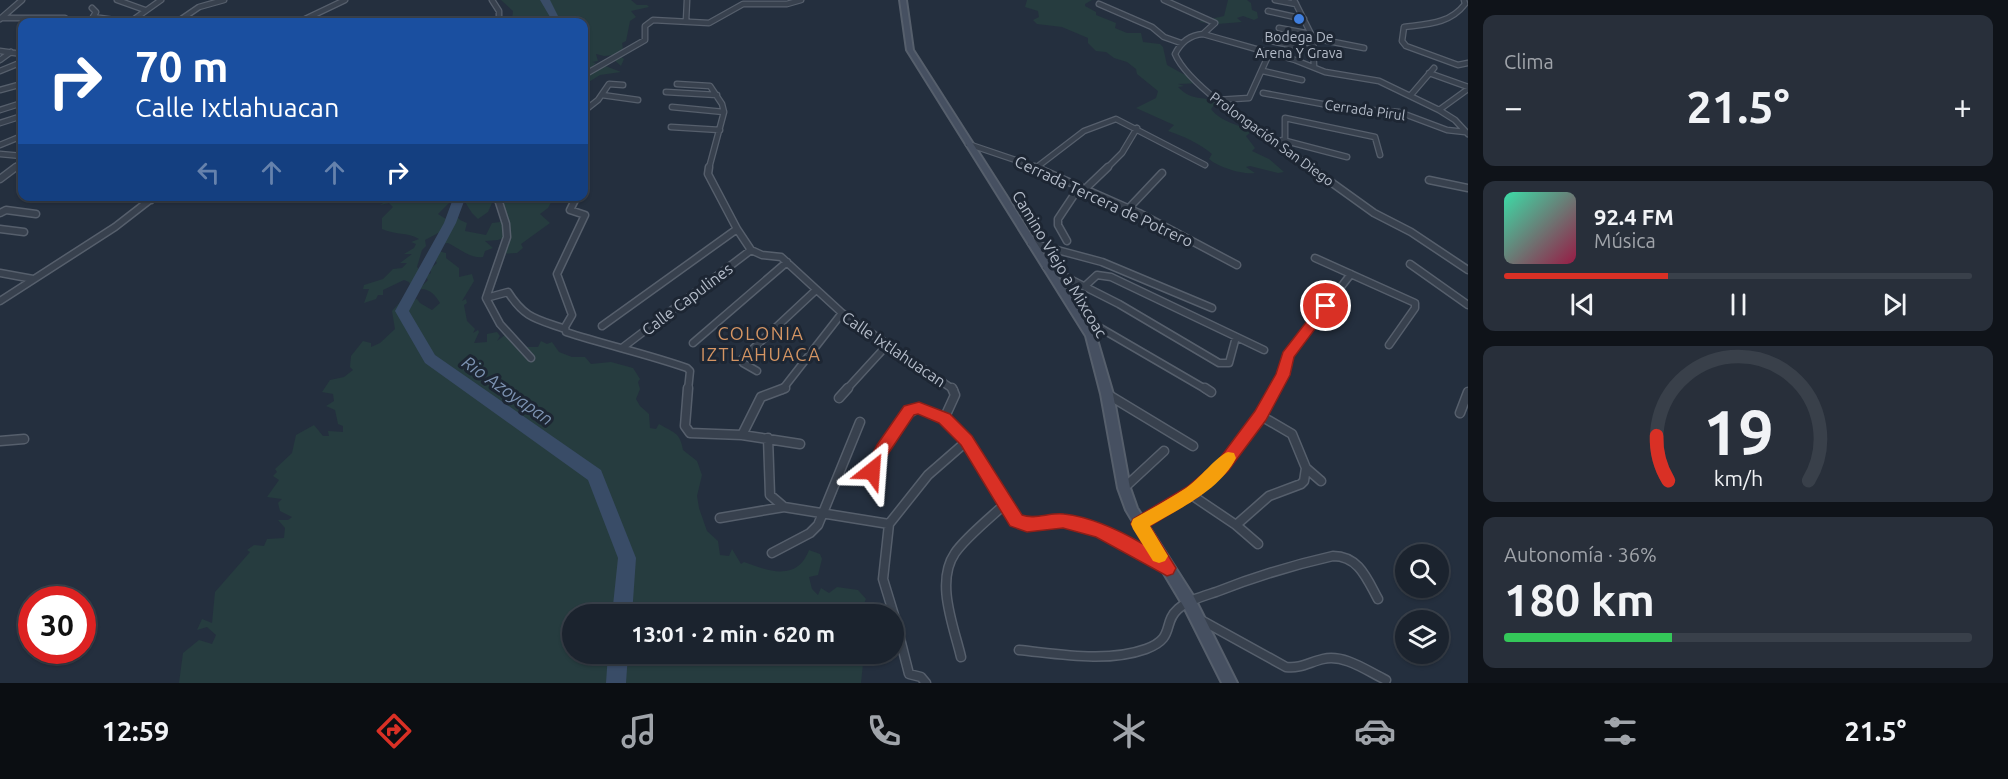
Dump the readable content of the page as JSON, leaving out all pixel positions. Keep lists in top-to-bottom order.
{
  "streets": {
    "main road": ["Camino Viejo a Mixcoac"],
    "street": [
      "Cerrada Pirul",
      "Prolongación San Diego",
      "Cerrada Tercera de Potrero",
      "Calle Capulines",
      "Calle Ixtlahuacan"
    ]
  },
  "crossings": [
    ["Cerrada Tercera de Potrero", "Camino Viejo a Mixcoac"],
    ["Calle Capulines", "Calle Ixtlahuacan"]
  ],
  "districts": ["COLONIA IZTLAHUACA"],
  "water": ["Rio Azoyapan"],
  "places": ["Bodega De Arena Y Grava"],
  "page": {
    "tile": [
      "Clima",
      ["Autonomía · 36%", "180 km"]
    ],
    "turn": ["70 m", "Calle Ixtlahuacan"],
    "heat": ["−", "21.5°", "+"],
    "song": ["92.4 FM", "Música"],
    "limit": "30",
    "trip": "13:01 · 2 min · 620 m",
    "tabs": ["12:59", "21.5°"],
    "gauge": ["19", "km/h"]
  }
}
